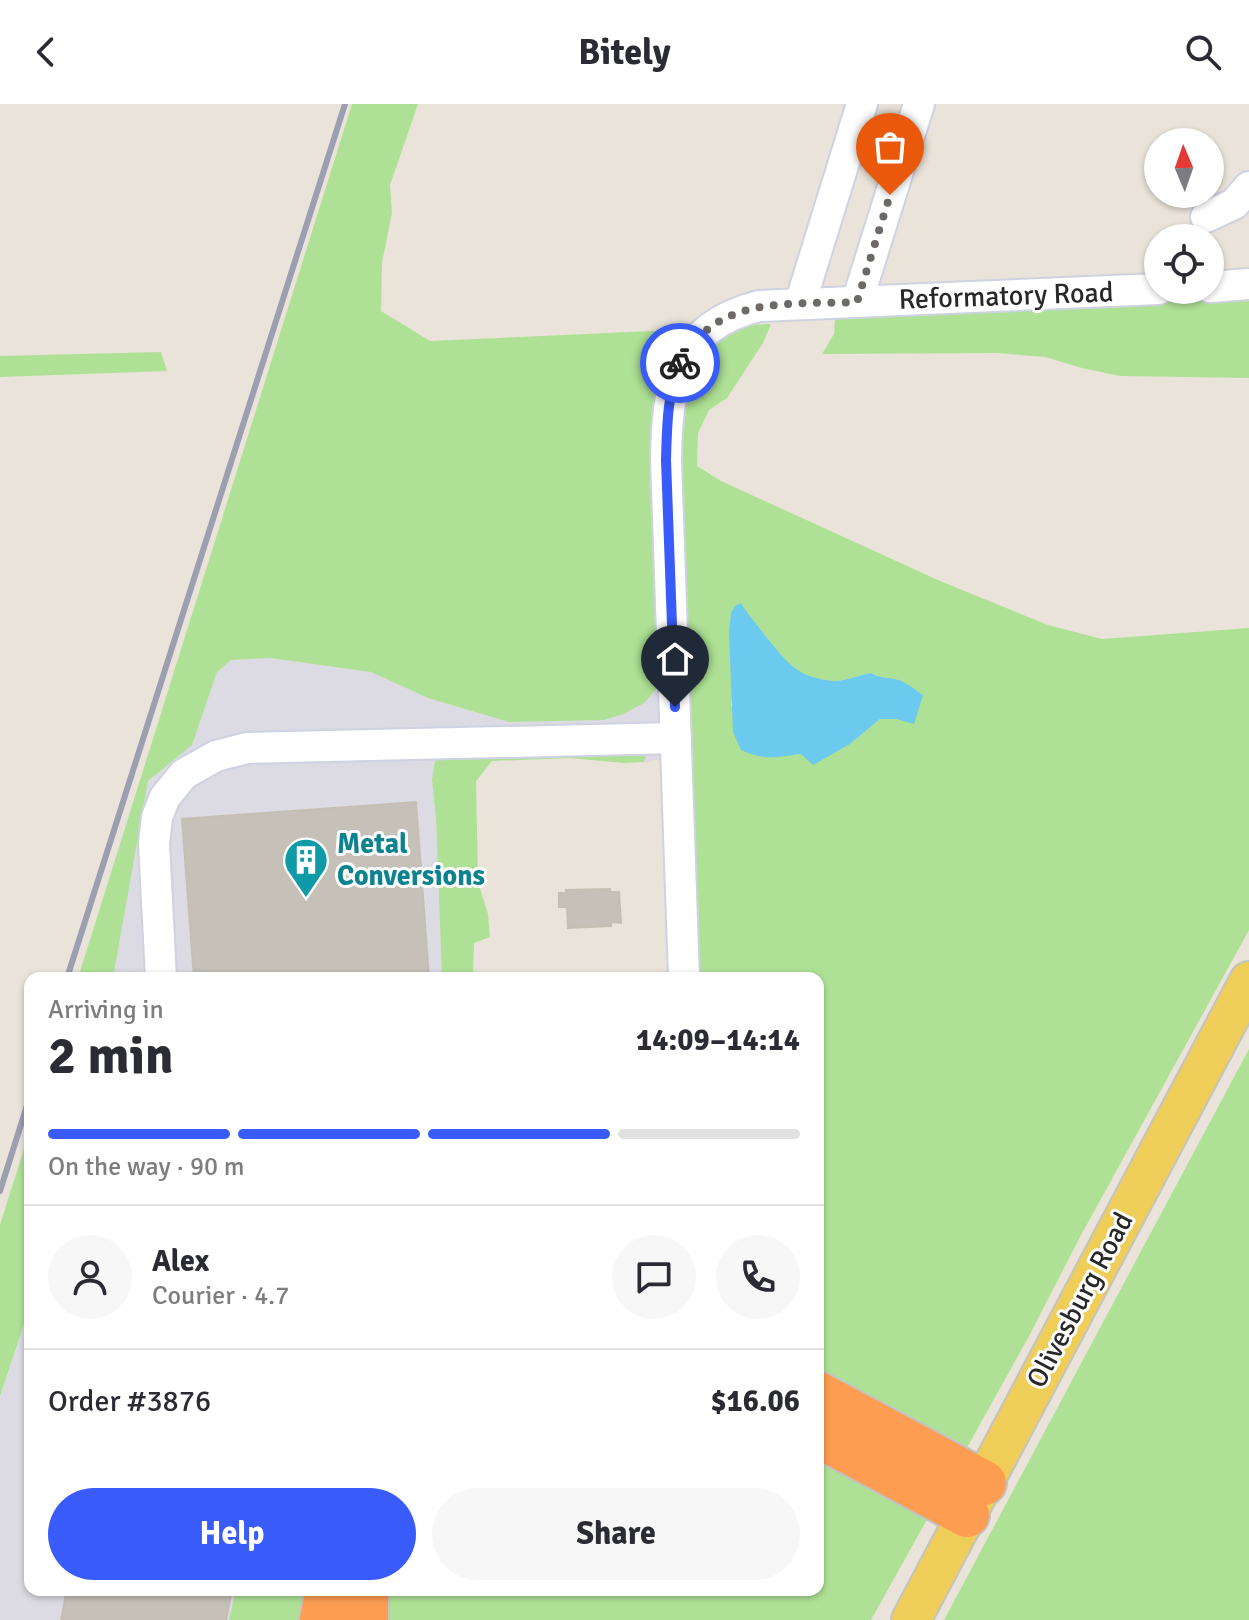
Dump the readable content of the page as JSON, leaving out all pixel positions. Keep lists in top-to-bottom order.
{
  "streets": {
    "main road": ["Olivesburg Road"],
    "street": ["Reformatory Road"]
  },
  "places": {
    "building": ["Metal Conversions"]
  },
  "north": "top",
  "page": {
    "header": "Bitely",
    "heading": ["2 min", "Arriving in", "14:09–14:14"],
    "panel": [
      "Alex",
      "Courier · 4.7",
      "Order #3876",
      "$16.06"
    ],
    "bar": "On the way · 90 m",
    "buttons": ["Help", "Share"]
  }
}
